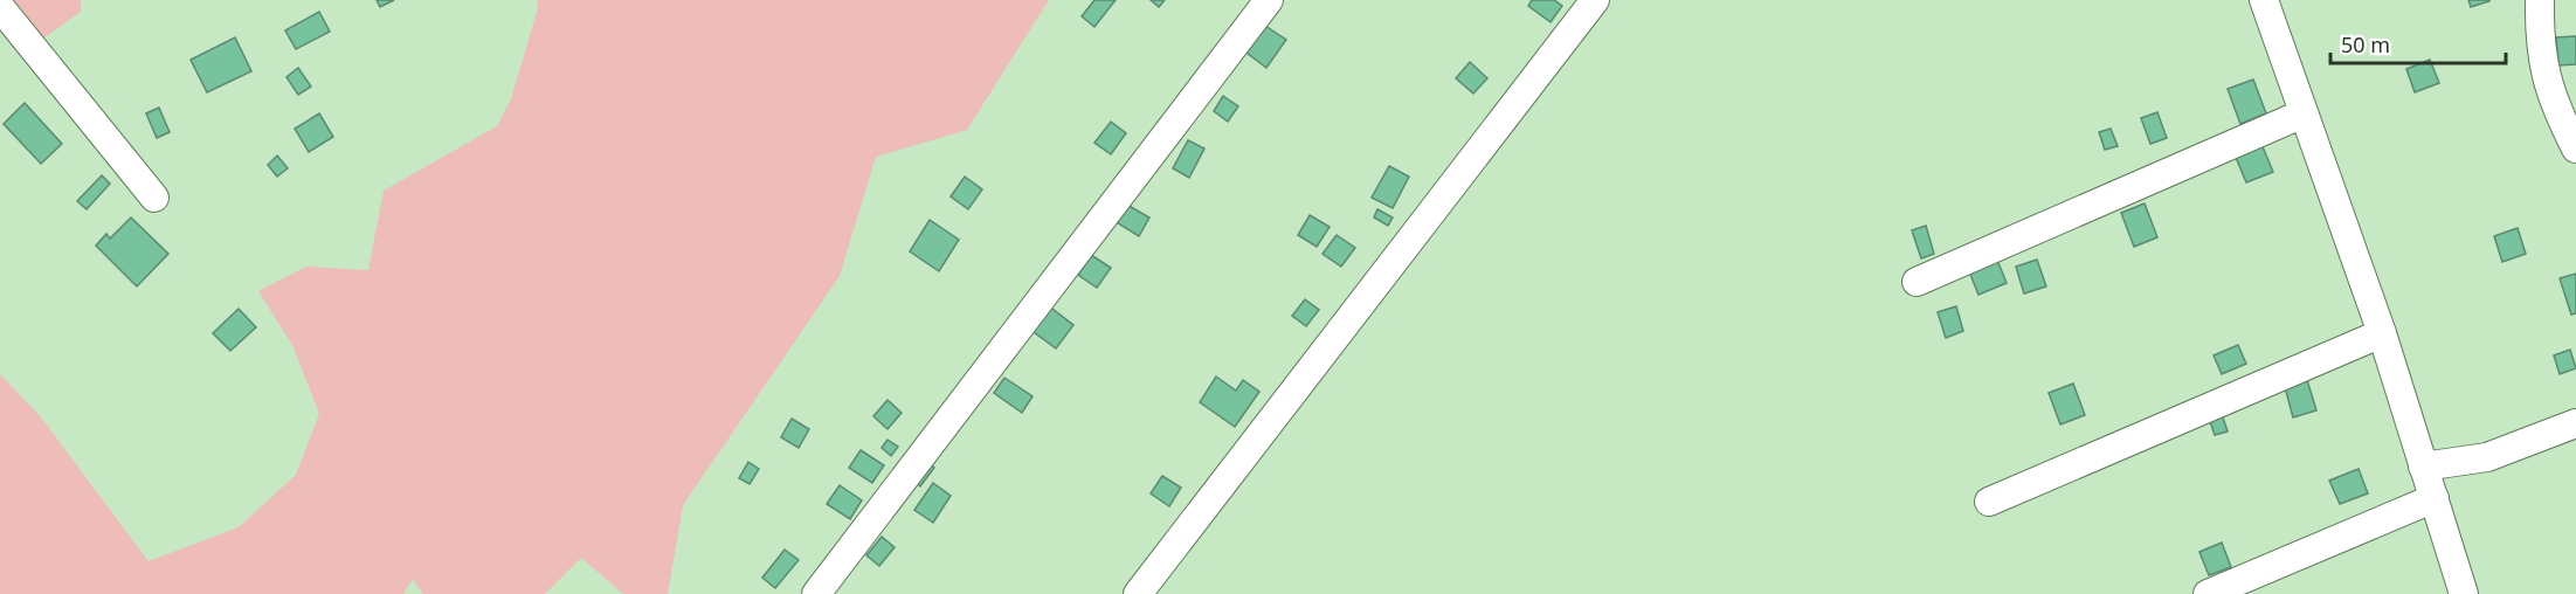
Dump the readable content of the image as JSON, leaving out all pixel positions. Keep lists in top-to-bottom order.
{
  "scale_bar": "50 m"
}
